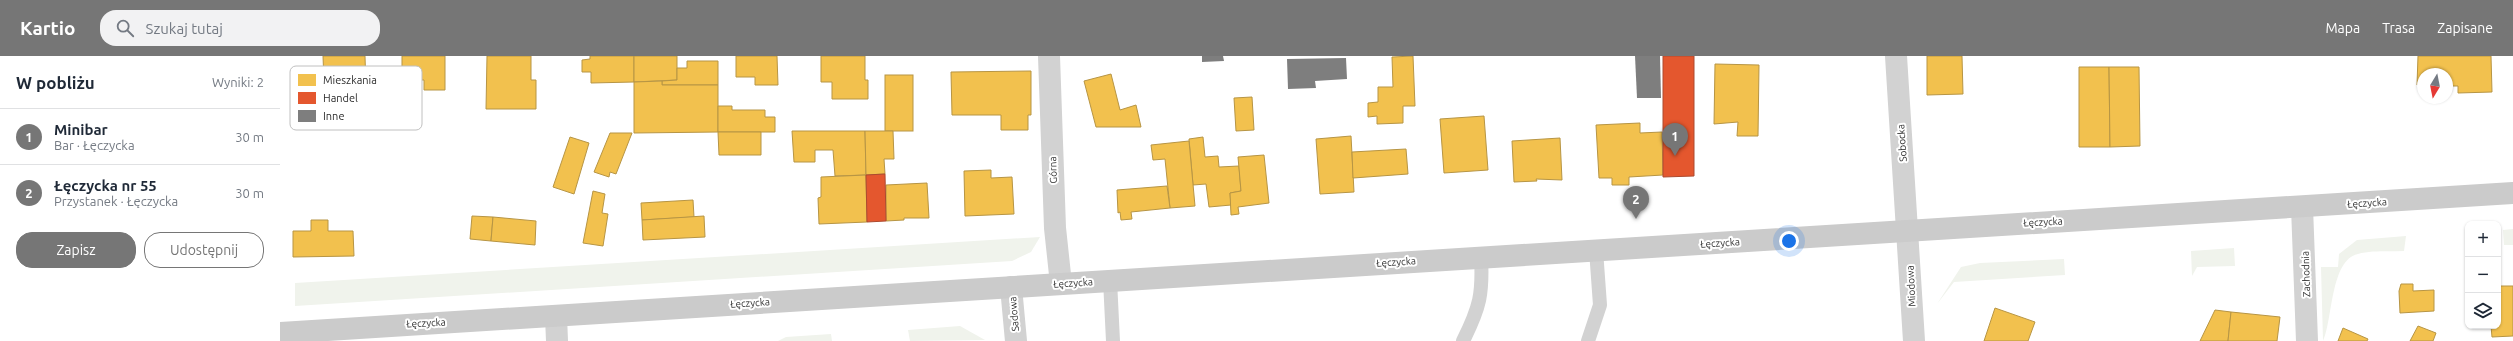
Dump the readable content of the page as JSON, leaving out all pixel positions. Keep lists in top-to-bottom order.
{
  "streets": {
    "main road": ["Łęczycka"],
    "street": [
      "Sobocka",
      "Górna",
      "Zachodnia",
      "Miodowa",
      "Sadowa"
    ]
  },
  "crossings": [
    ["Sobocka", "Łęczycka"],
    ["Sobocka", "Miodowa"],
    ["Górna", "Łęczycka"],
    ["Łęczycka", "Zachodnia"],
    ["Łęczycka", "Miodowa"],
    ["Łęczycka", "Sadowa"]
  ],
  "legend": ["Mieszkania", "Handel", "Inne"],
  "north": "bottom",
  "page": {
    "header": "Kartio",
    "search": "Szukaj tutaj",
    "nav": ["Mapa", "Trasa", "Zapisane"],
    "heading": ["W pobliżu", "Wyniki: 2"],
    "list": [
      {
        "mark": "1",
        "name": "Minibar",
        "note": "Bar · Łęczycka",
        "value": "30 m"
      },
      {
        "mark": "2",
        "name": "Łęczycka nr 55",
        "note": "Przystanek · Łęczycka",
        "value": "30 m"
      }
    ],
    "pins": ["1", "2"],
    "buttons": ["Zapisz", "Udostępnij"],
    "map_buttons": ["+", "−"]
  }
}
